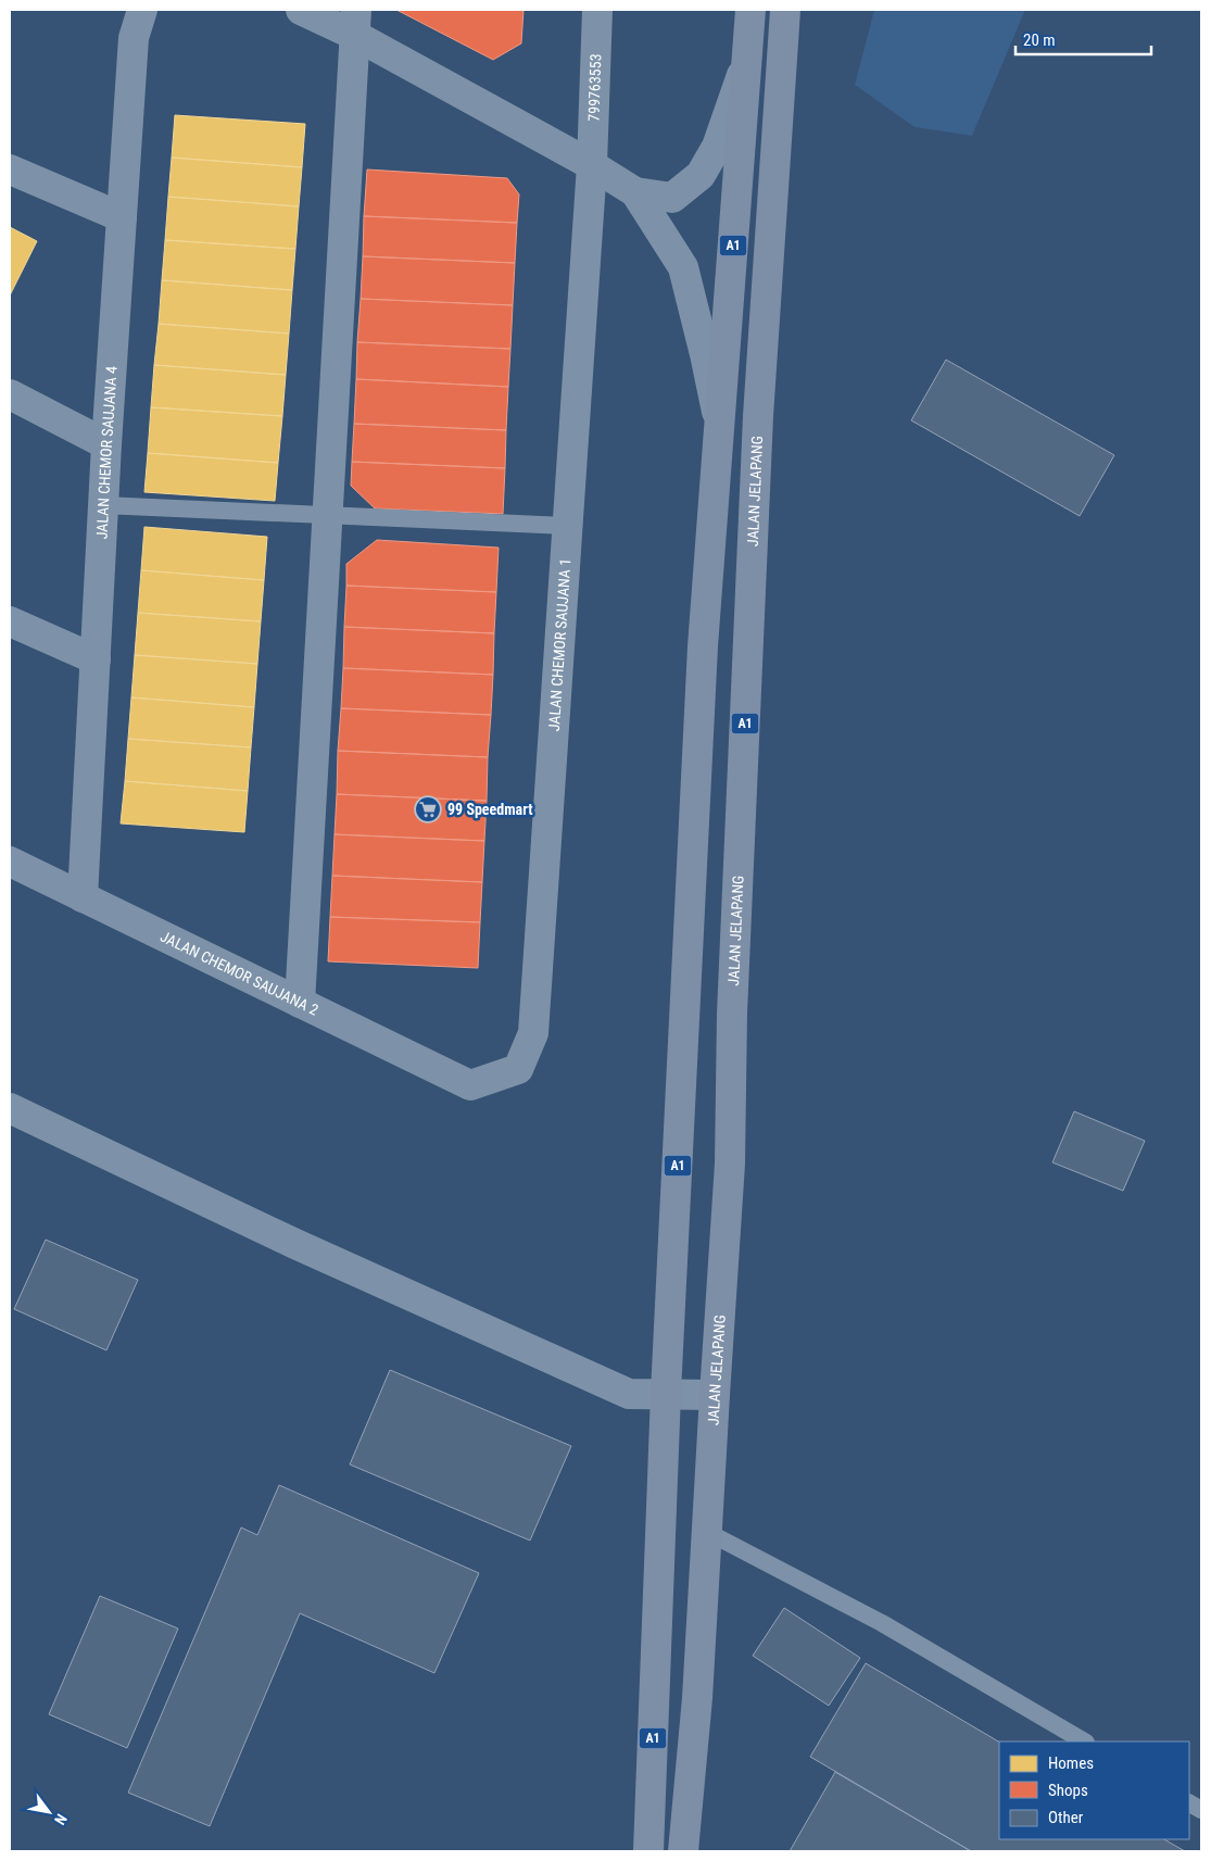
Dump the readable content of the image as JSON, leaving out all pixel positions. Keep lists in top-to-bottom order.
{
  "streets": {
    "main road": ["A1", "JALAN JELAPANG"],
    "street": [
      "799763553",
      "JALAN CHEMOR SAUJANA 4",
      "JALAN CHEMOR SAUJANA 1",
      "JALAN CHEMOR SAUJANA 2"
    ]
  },
  "crossings": [
    ["799763553", "JALAN CHEMOR SAUJANA 1"],
    ["JALAN CHEMOR SAUJANA 4", "JALAN CHEMOR SAUJANA 2"],
    ["JALAN CHEMOR SAUJANA 1", "JALAN CHEMOR SAUJANA 2"]
  ],
  "places": {
    "supermarket": ["99 Speedmart"]
  },
  "legend": ["Homes", "Shops", "Other"],
  "scale_bar": "20 m",
  "north": "bottom right"
}
